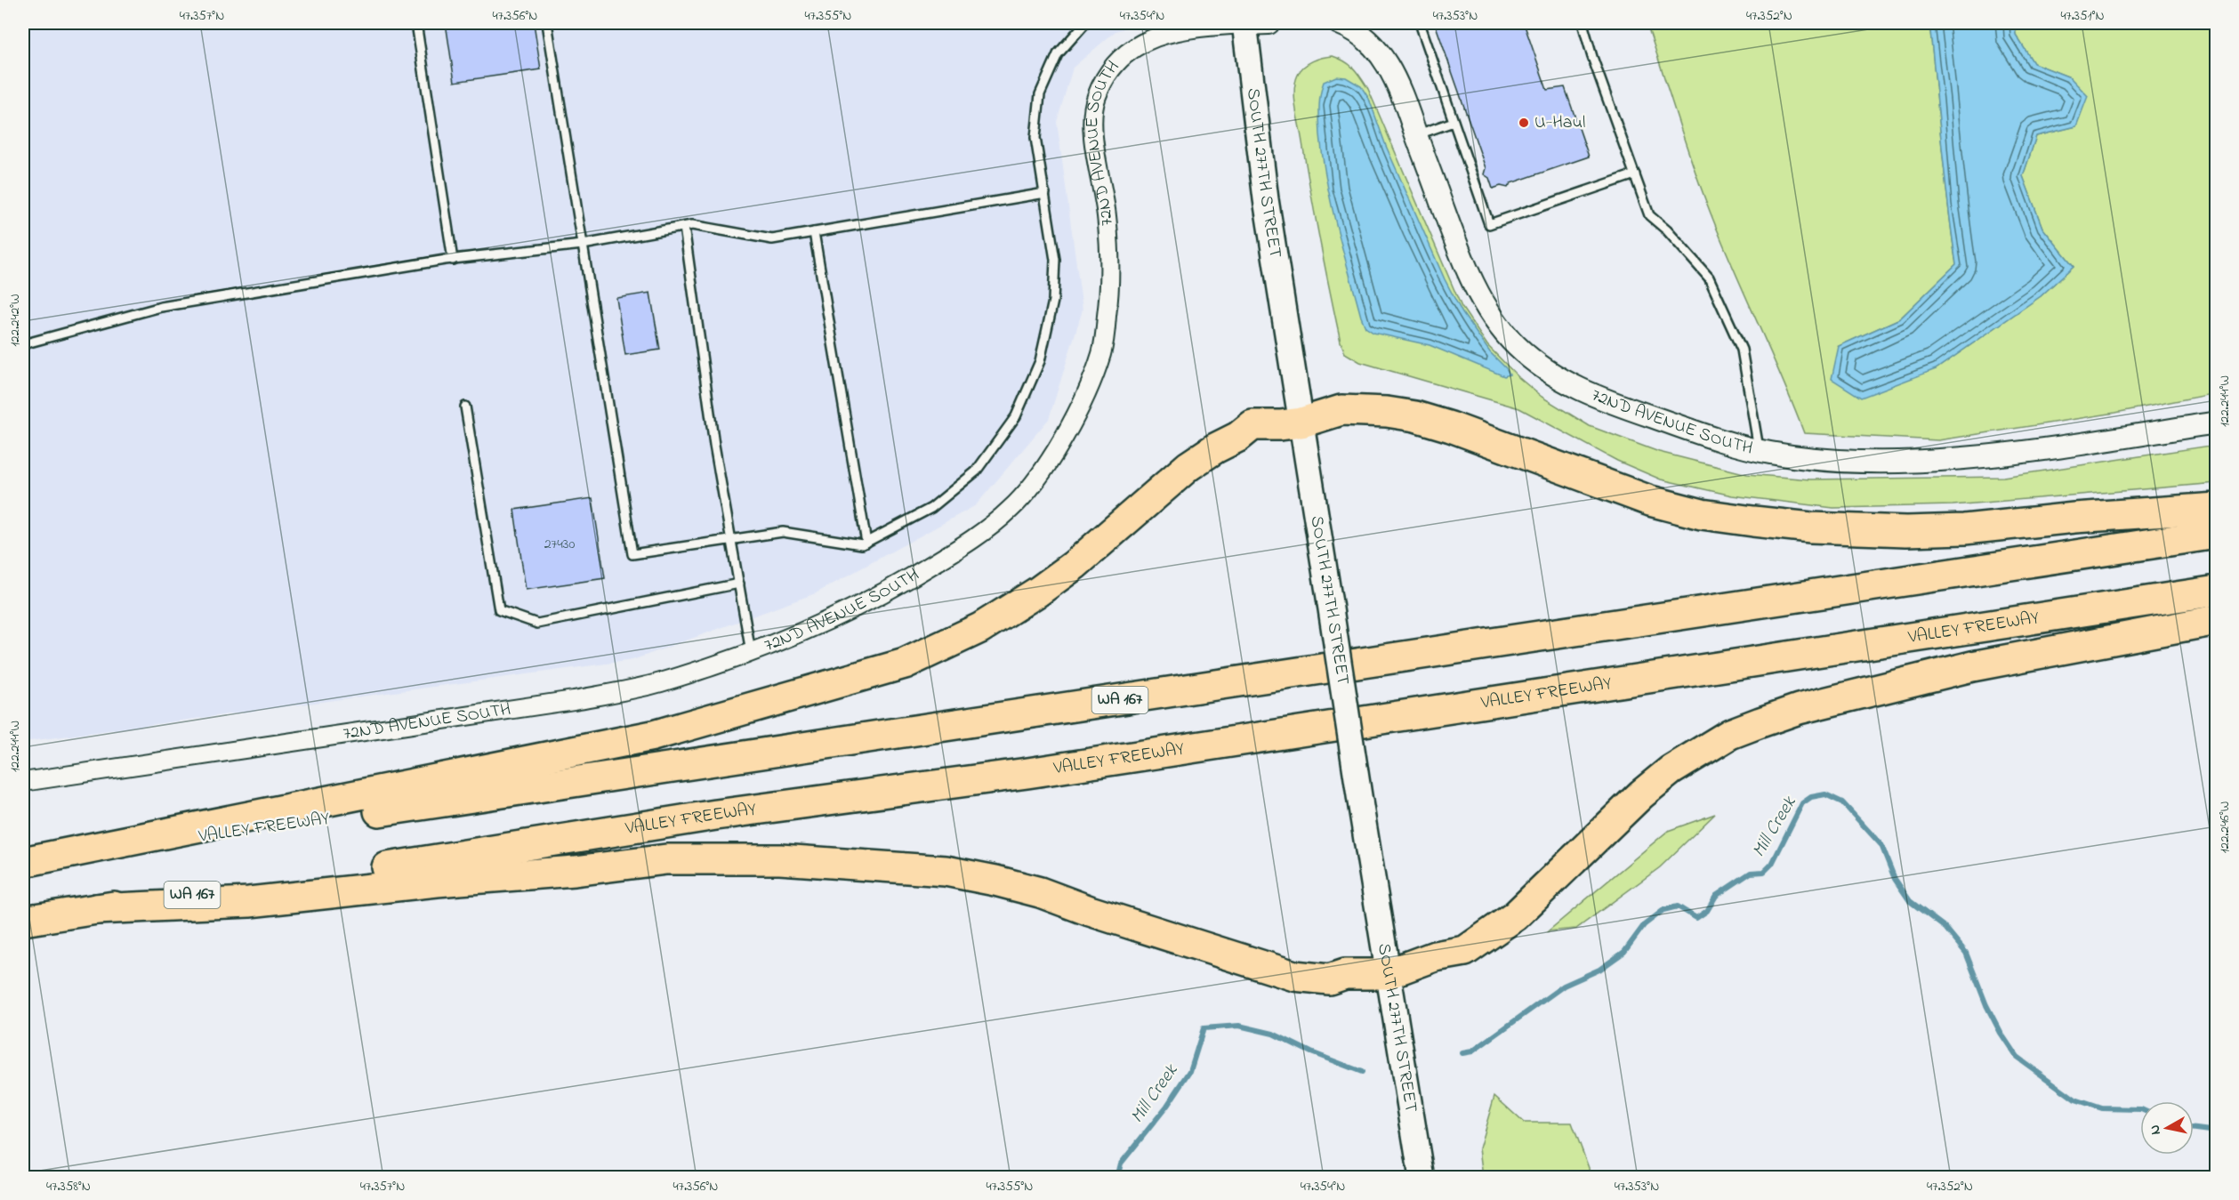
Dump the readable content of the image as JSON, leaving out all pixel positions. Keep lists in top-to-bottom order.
{
  "streets": {
    "highway": ["VALLEY FREEWAY", "WA 167"],
    "main road": ["SOUTH 277TH STREET"],
    "street": ["72ND AVENUE SOUTH"]
  },
  "crossings": [
    ["72ND AVENUE SOUTH", "SOUTH 277TH STREET"]
  ],
  "water": ["Mill Creek"],
  "places": ["U-Haul"],
  "house_numbers": ["27430"],
  "north": "left",
  "coordinates": [
    "47.357°N",
    "47.356°N",
    "47.355°N",
    "47.354°N",
    "47.353°N",
    "47.352°N",
    "47.351°N",
    "122.242°W",
    "122.244°W",
    "122.246°W",
    "47.358°N"
  ]
}
